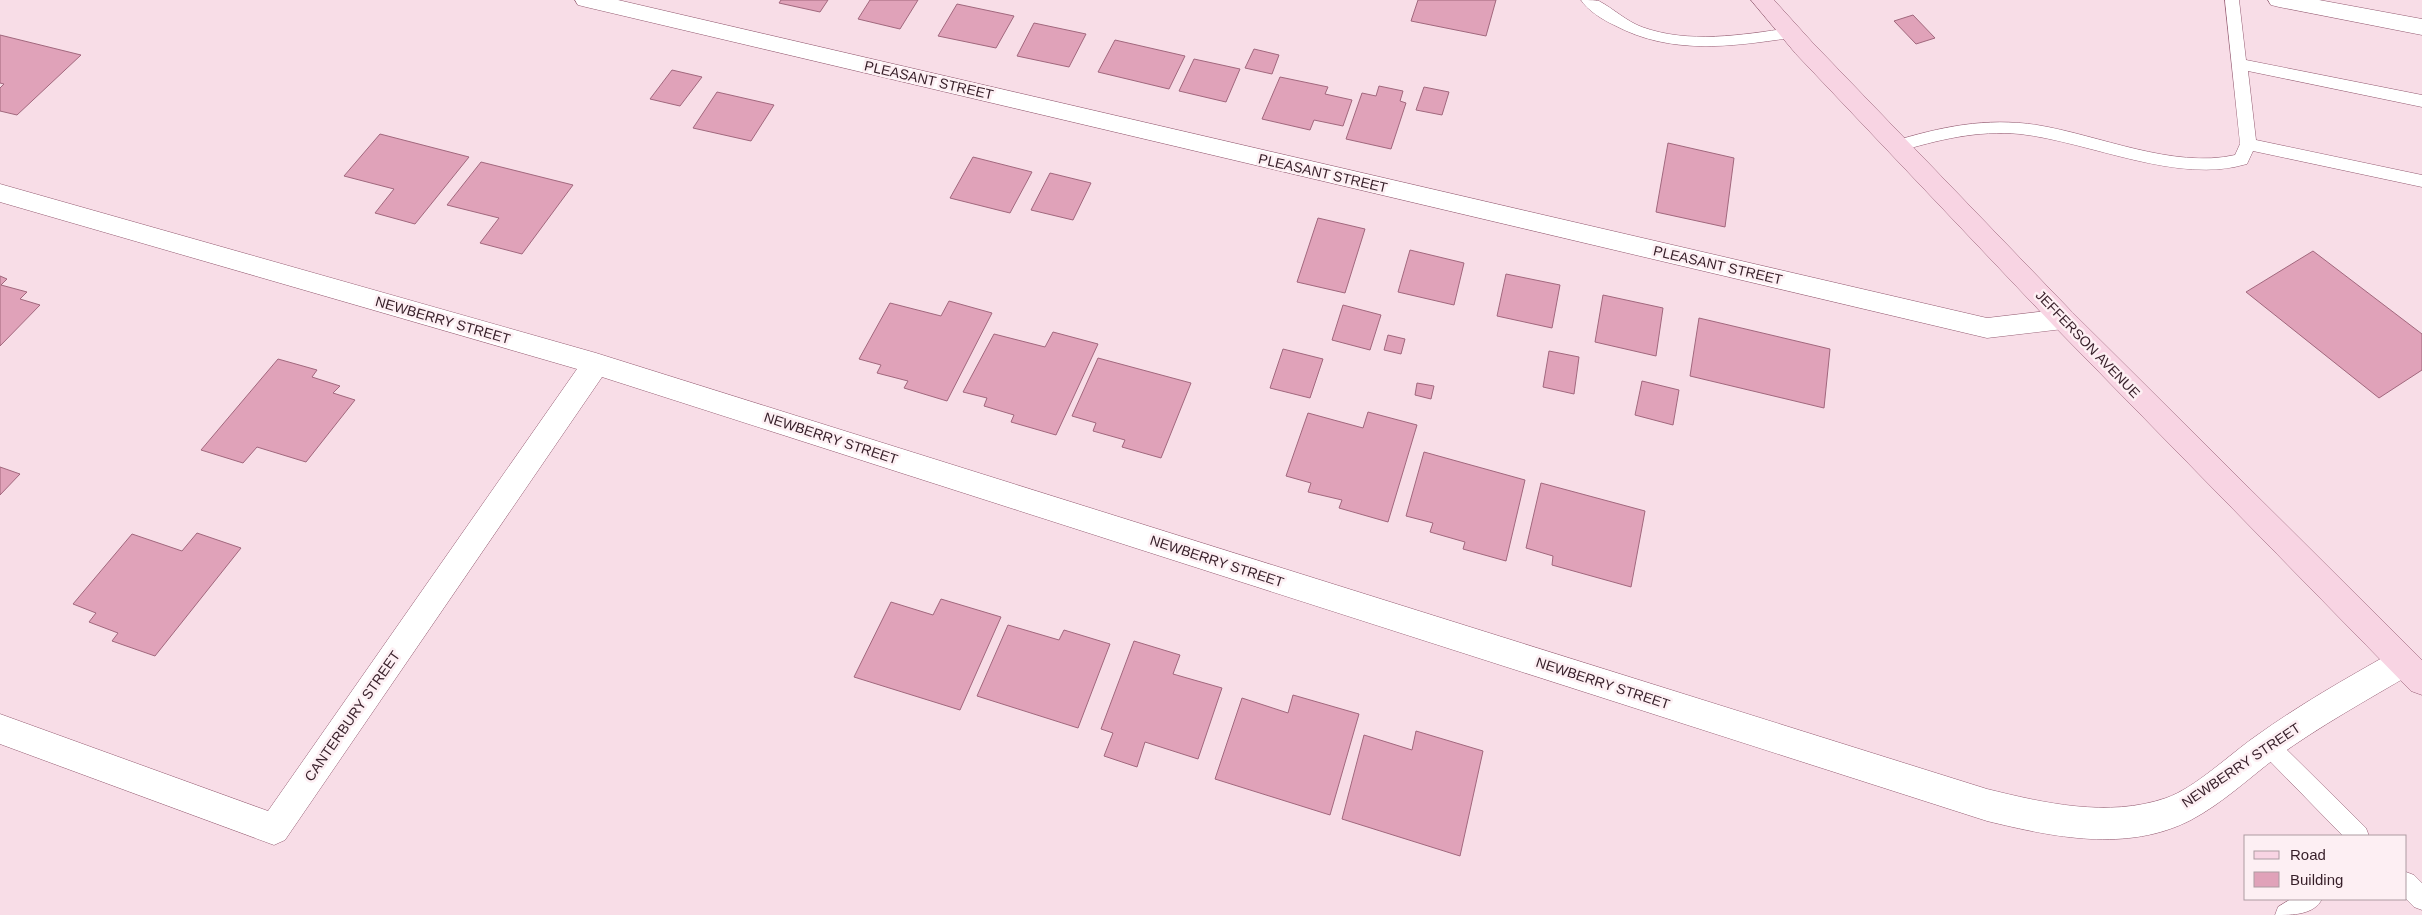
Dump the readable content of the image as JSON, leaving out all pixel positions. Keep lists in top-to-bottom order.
{
  "streets": {
    "main road": ["JEFFERSON AVENUE"],
    "street": ["PLEASANT STREET", "NEWBERRY STREET", "CANTERBURY STREET"]
  },
  "crossings": [
    ["PLEASANT STREET", "JEFFERSON AVENUE"],
    ["NEWBERRY STREET", "JEFFERSON AVENUE"],
    ["NEWBERRY STREET", "CANTERBURY STREET"]
  ],
  "legend": ["Road", "Building"]
}
